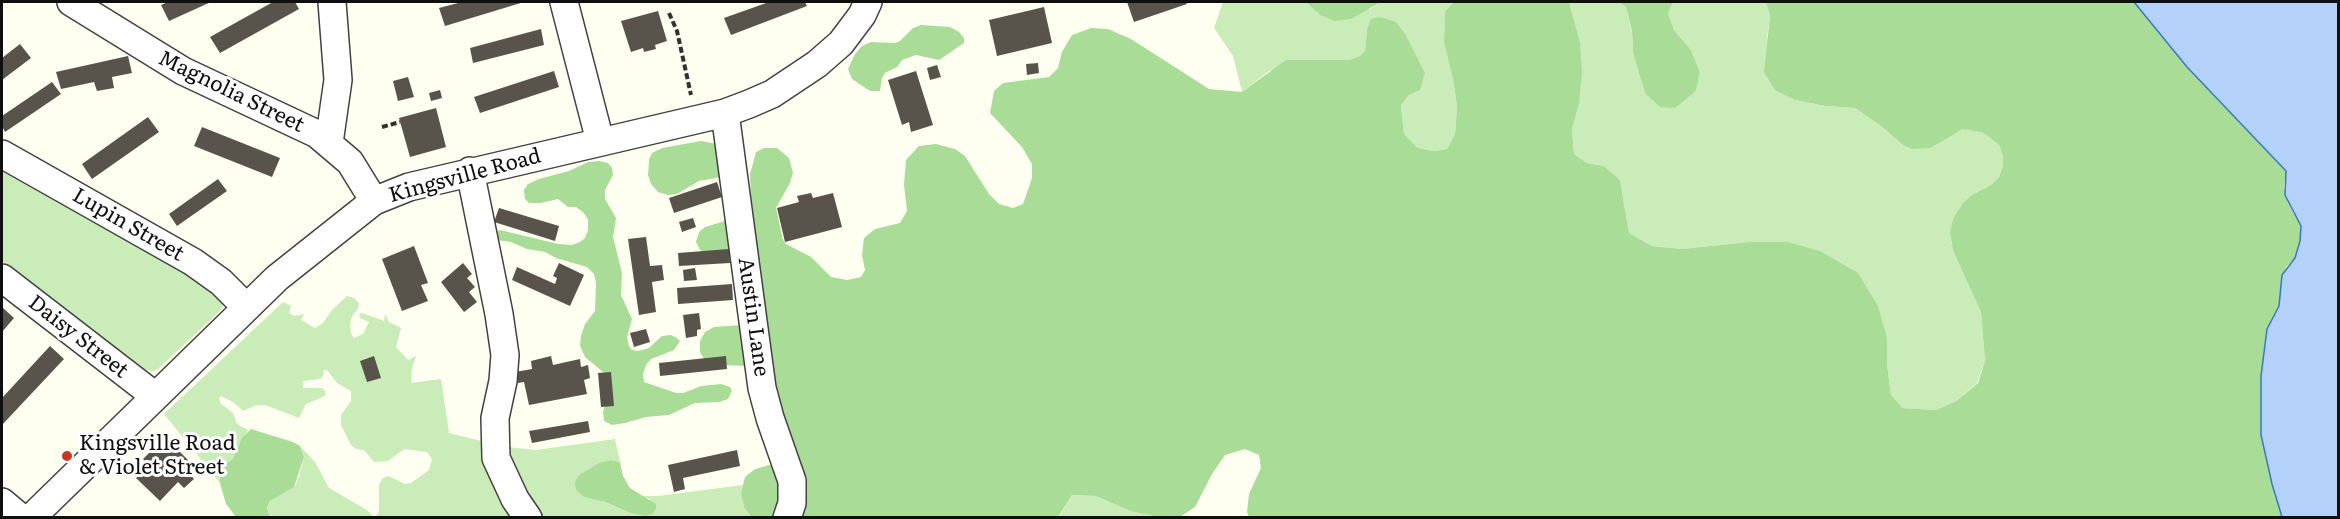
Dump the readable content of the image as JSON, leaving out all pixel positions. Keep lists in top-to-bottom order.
{
  "streets": {
    "street": [
      "Magnolia Street",
      "Kingsville Road",
      "Lupin Street",
      "Austin Lane",
      "Daisy Street"
    ]
  },
  "crossings": [
    ["Magnolia Street", "Kingsville Road"],
    ["Kingsville Road", "Lupin Street"],
    ["Kingsville Road", "Austin Lane"],
    ["Kingsville Road", "Daisy Street"]
  ],
  "places": ["Kingsville Road & Violet Street"]
}
